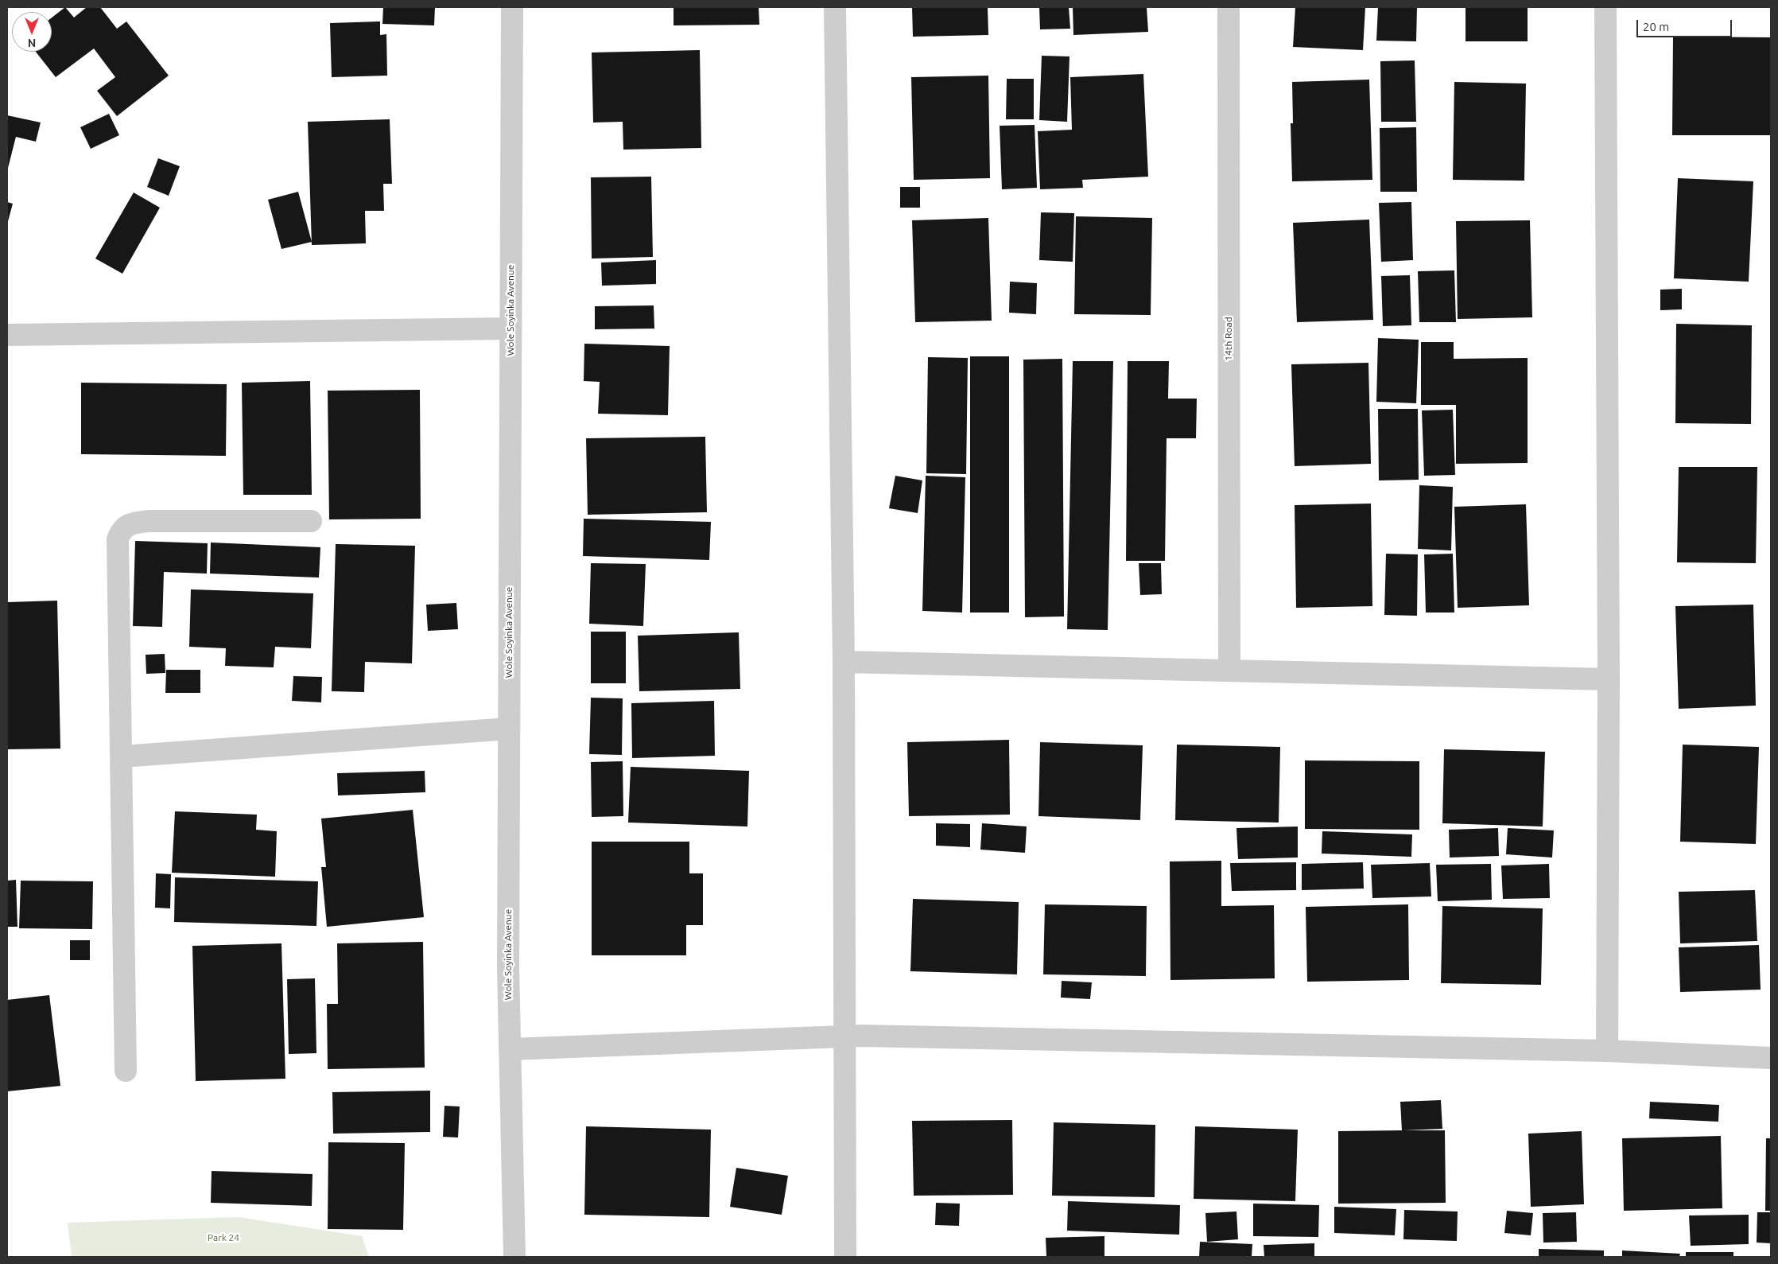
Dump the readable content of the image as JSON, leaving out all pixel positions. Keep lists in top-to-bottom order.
{
  "streets": {
    "street": ["Wole Soyinka Avenue", "14th Road"]
  },
  "parks": ["Park 24"],
  "scale_bar": "20 m",
  "north": "bottom"
}
